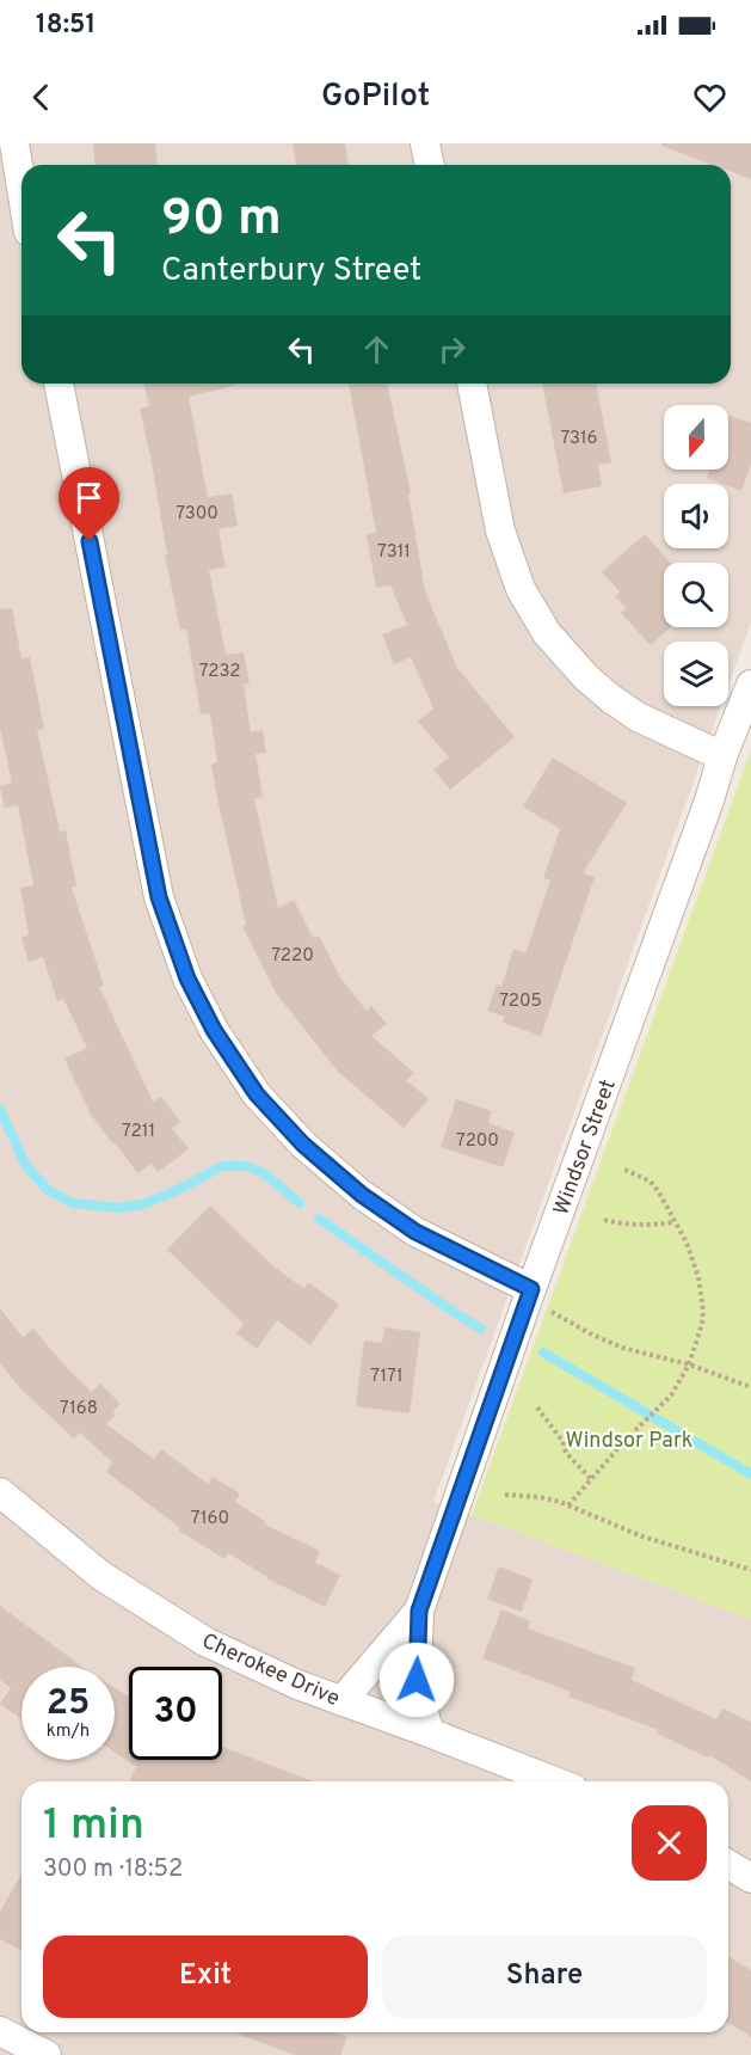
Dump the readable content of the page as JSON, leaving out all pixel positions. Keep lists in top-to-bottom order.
{
  "streets": {
    "street": ["Windsor Street", "Cherokee Drive"]
  },
  "crossings": [
    ["Windsor Street", "Cherokee Drive"]
  ],
  "parks": ["Windsor Park"],
  "house_numbers": [
    "7316",
    "7300",
    "7311",
    "7232",
    "7220",
    "7205",
    "7211",
    "7200",
    "7171",
    "7168",
    "7160"
  ],
  "north": "bottom",
  "page": {
    "status": "18:51",
    "header": "GoPilot",
    "turn": ["90 m", "Canterbury Street"],
    "speed": "25 km/h",
    "limit": "30",
    "heading": ["1 min", "300 m · 18:52"],
    "buttons": ["Exit", "Share"]
  }
}
